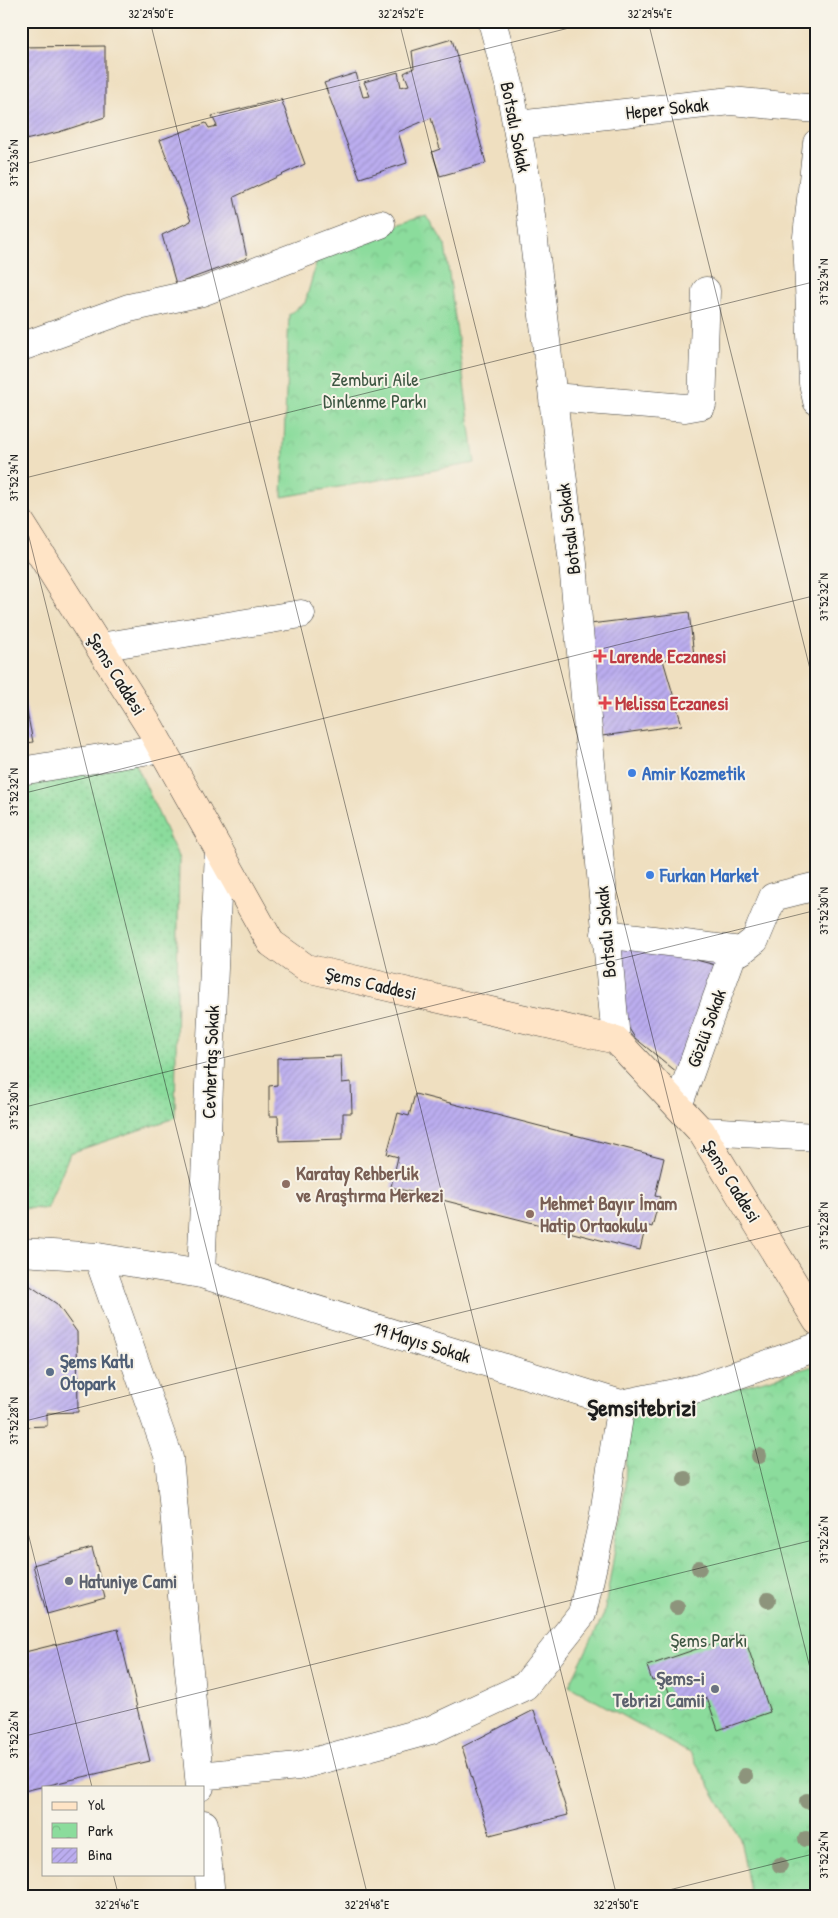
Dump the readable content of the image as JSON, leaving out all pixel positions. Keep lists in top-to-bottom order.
{
  "streets": {
    "street": [
      "Heper Sokak",
      "Botsalı Sokak",
      "Şems Caddesi",
      "Gözlü Sokak",
      "Cevhertaş Sokak",
      "19 Mayıs Sokak"
    ]
  },
  "crossings": [
    ["Heper Sokak", "Botsalı Sokak"],
    ["Botsalı Sokak", "Şems Caddesi"],
    ["Şems Caddesi", "Gözlü Sokak"],
    ["Şems Caddesi", "Cevhertaş Sokak"],
    ["Cevhertaş Sokak", "19 Mayıs Sokak"]
  ],
  "districts": ["Şemsitebrizi"],
  "parks": ["Zemburi Aile Dinlenme Parkı", "Şems Parkı"],
  "places": {
    "health": ["Larende Eczanesi", "Melissa Eczanesi"],
    "other": [
      "Amir Kozmetik",
      "Furkan Market",
      "Karatay Rehberlik ve Araştırma Merkezi",
      "Mehmet Bayır İmam Hatip Ortaokulu",
      "Şems Katlı Otopark",
      "Hatuniye Cami",
      "Şems-i Tebrizi Camii"
    ]
  },
  "legend": ["Yol", "Park", "Bina"],
  "coordinates": [
    "32°29'50\"E",
    "32°29'52\"E",
    "32°29'54\"E",
    "37°52'36\"N",
    "37°52'34\"N",
    "37°52'32\"N",
    "37°52'30\"N",
    "37°52'28\"N",
    "37°52'26\"N",
    "37°52'24\"N",
    "32°29'46\"E",
    "32°29'48\"E"
  ]
}
